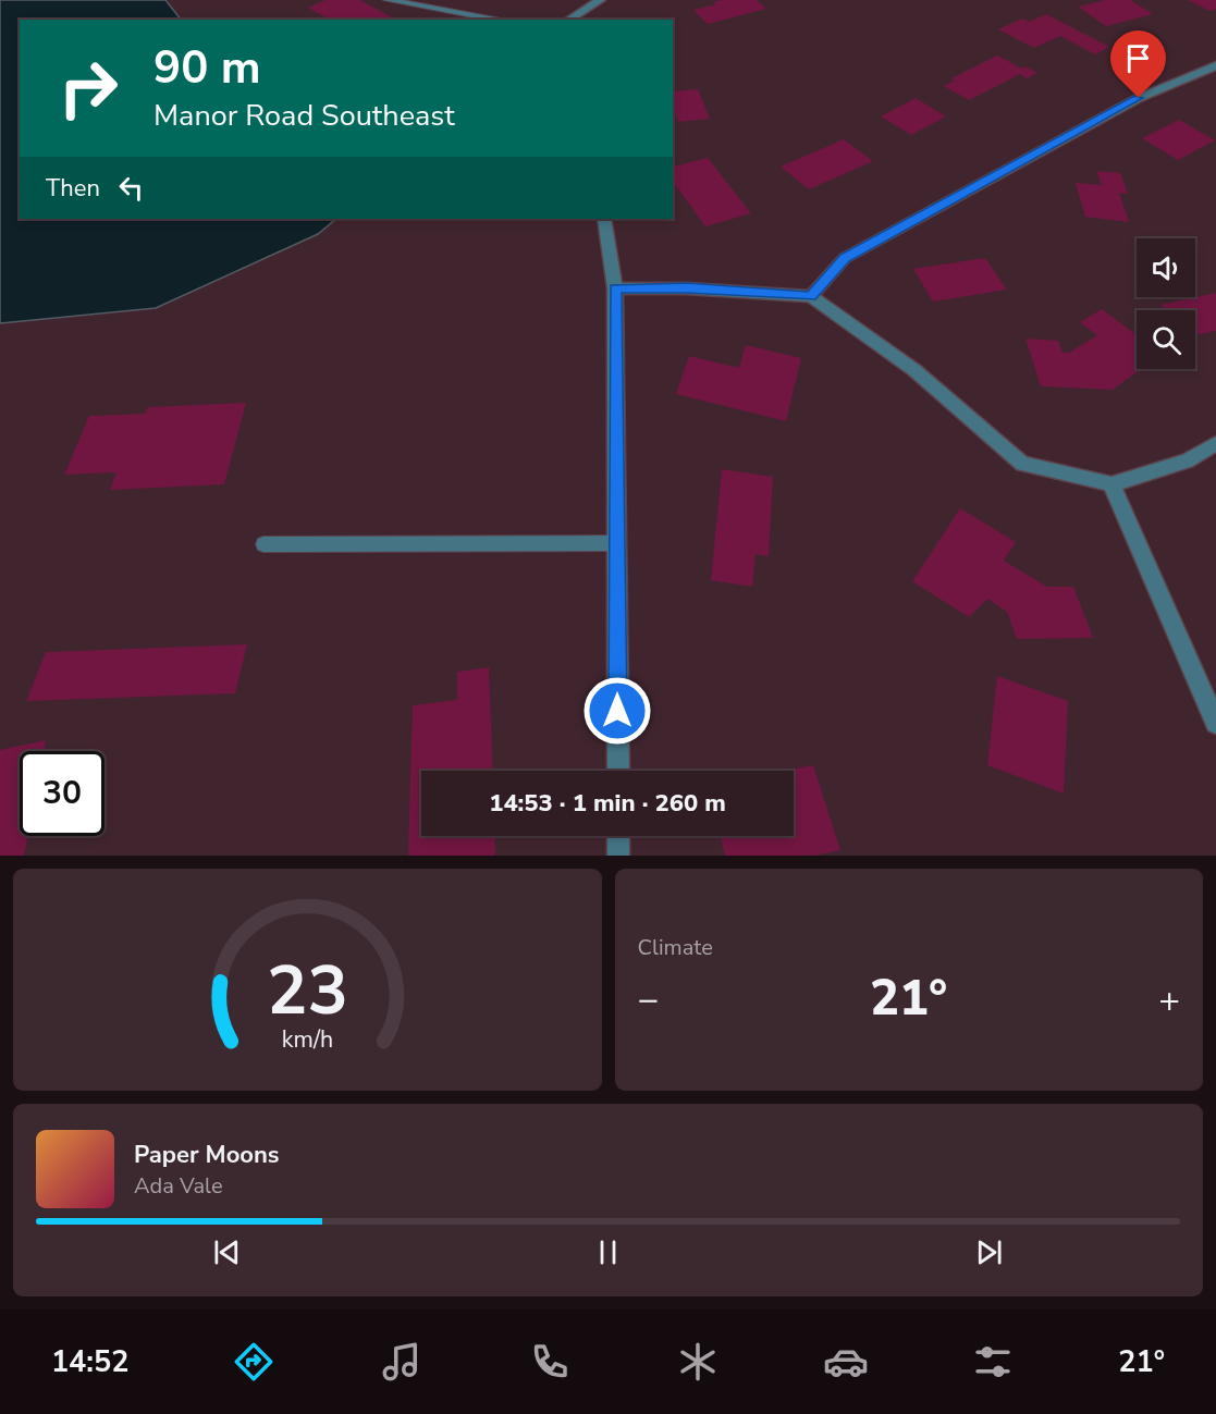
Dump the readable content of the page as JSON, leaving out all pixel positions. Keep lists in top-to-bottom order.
{
  "page": {
    "turn": ["90 m", "Manor Road Southeast"],
    "then": "Then",
    "limit": "30",
    "trip": "14:53 · 1 min · 260 m",
    "tile": "Climate",
    "heat": ["−", "21°", "+"],
    "song": ["Paper Moons", "Ada Vale"],
    "tabs": ["14:52", "21°"],
    "gauge": ["23", "km/h"]
  }
}
